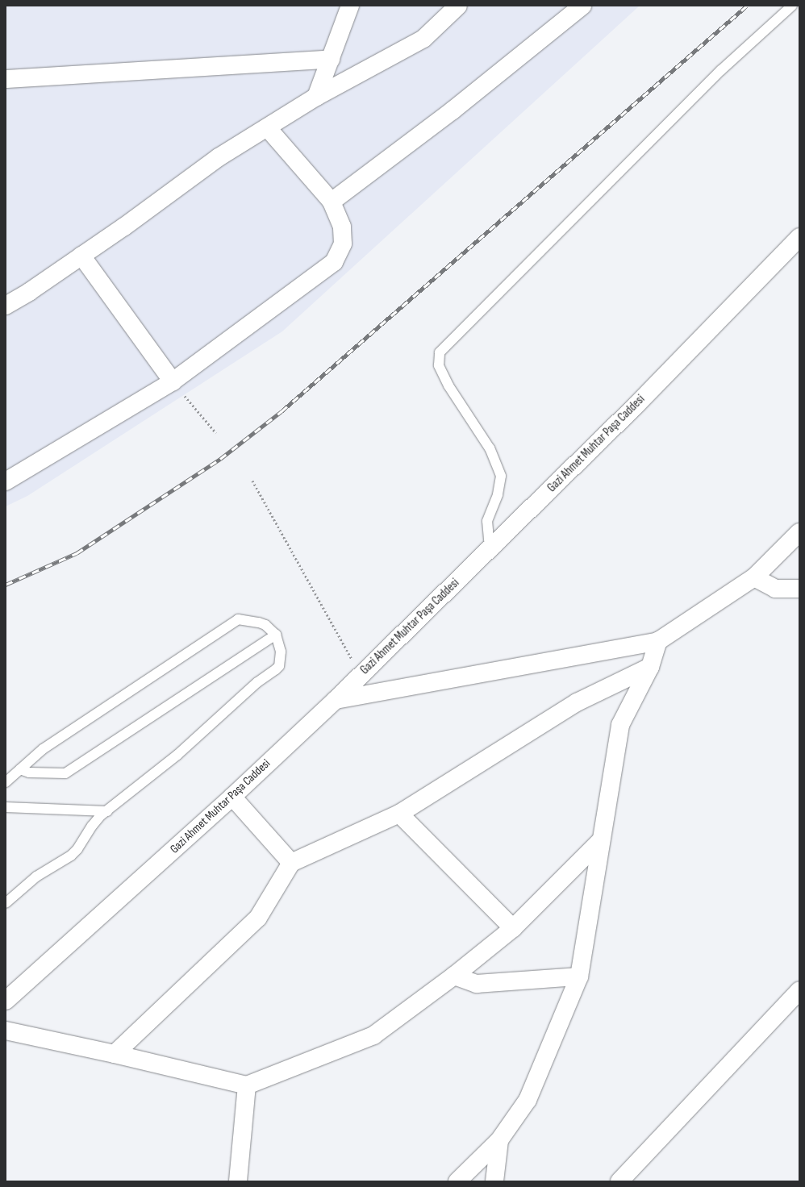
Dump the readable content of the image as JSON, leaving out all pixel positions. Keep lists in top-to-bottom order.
{
  "streets": {
    "street": ["Gazi Ahmet Muhtar Paşa Caddesi"]
  }
}
